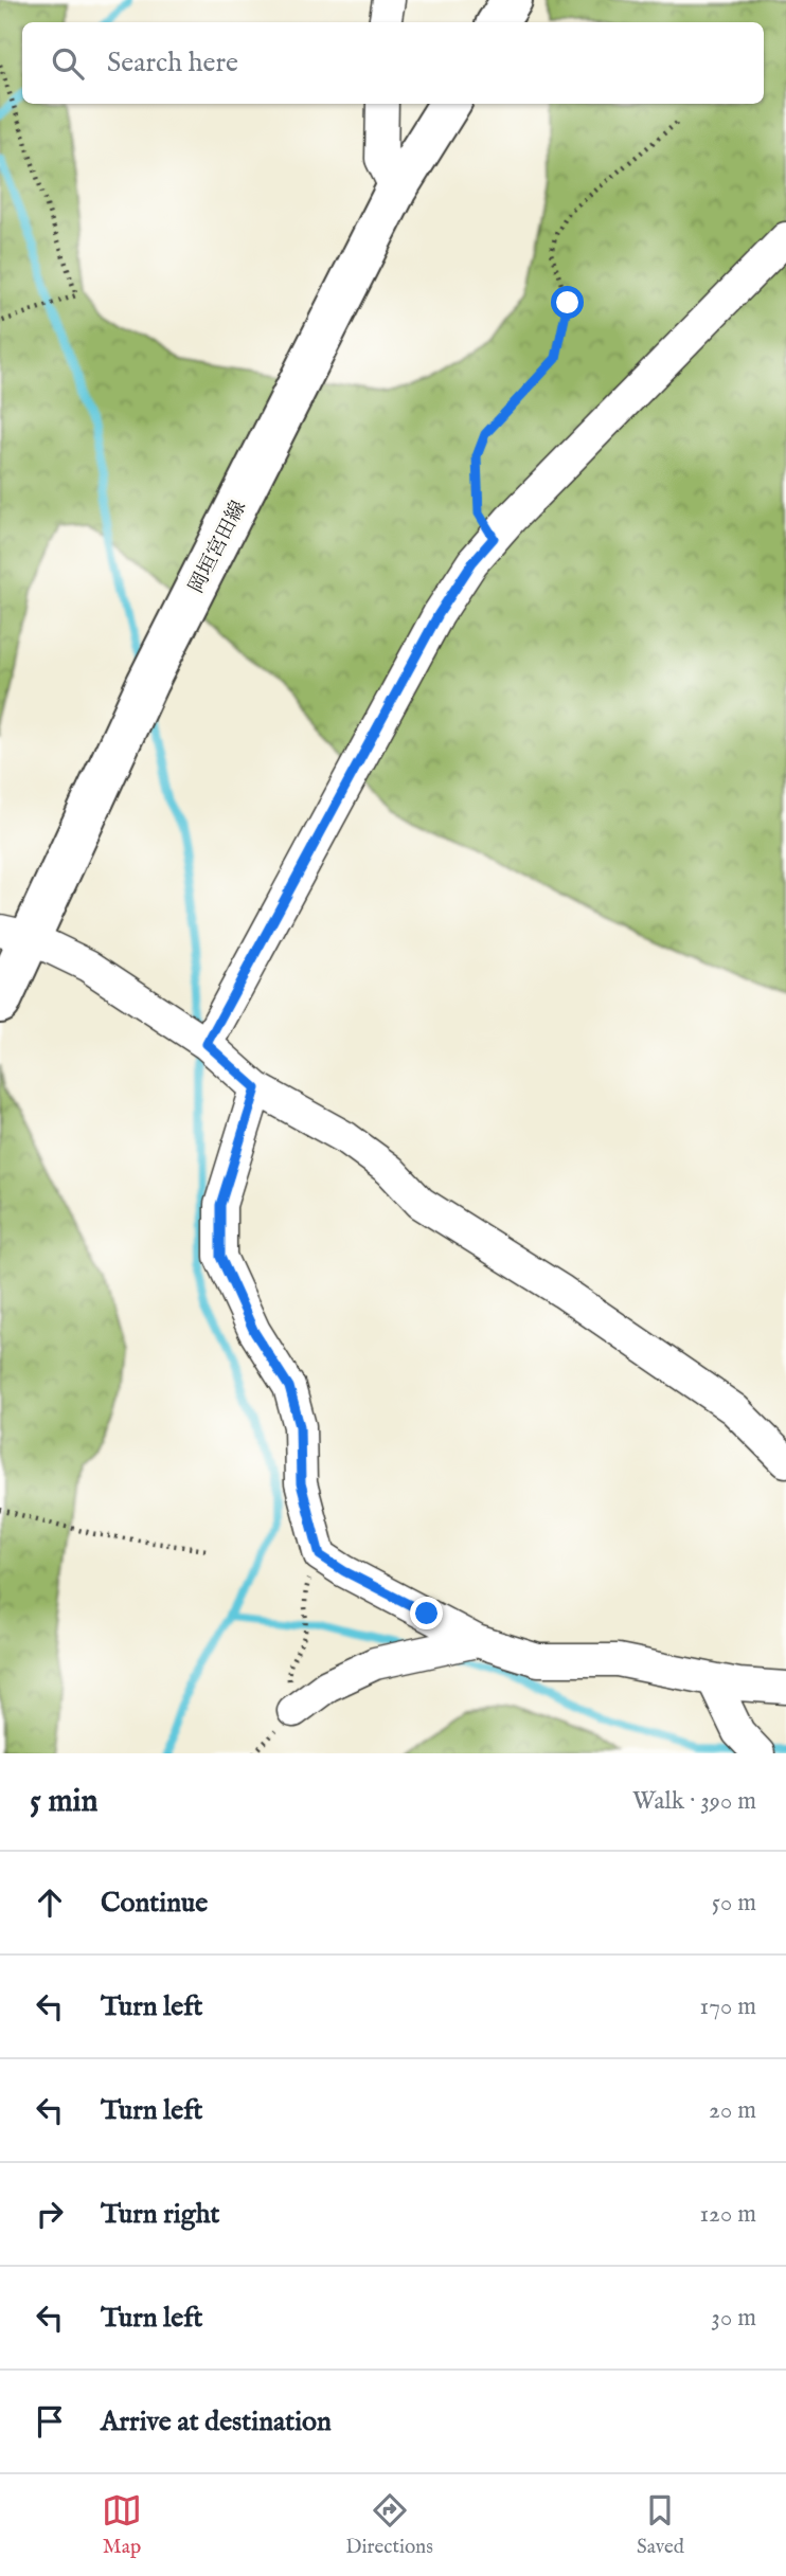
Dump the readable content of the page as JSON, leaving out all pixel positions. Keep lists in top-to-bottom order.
{
  "streets": {
    "main road": ["岡垣宮田線"]
  },
  "page": {
    "search": "Search here",
    "heading": ["5 min", "Walk · 390 m"],
    "list": [
      ["Continue", "50 m"],
      ["Turn left", "170 m"],
      ["Turn left", "20 m"],
      ["Turn right", "120 m"],
      ["Turn left", "30 m"],
      "Arrive at destination"
    ],
    "nav": ["Map", "Directions", "Saved"]
  }
}
